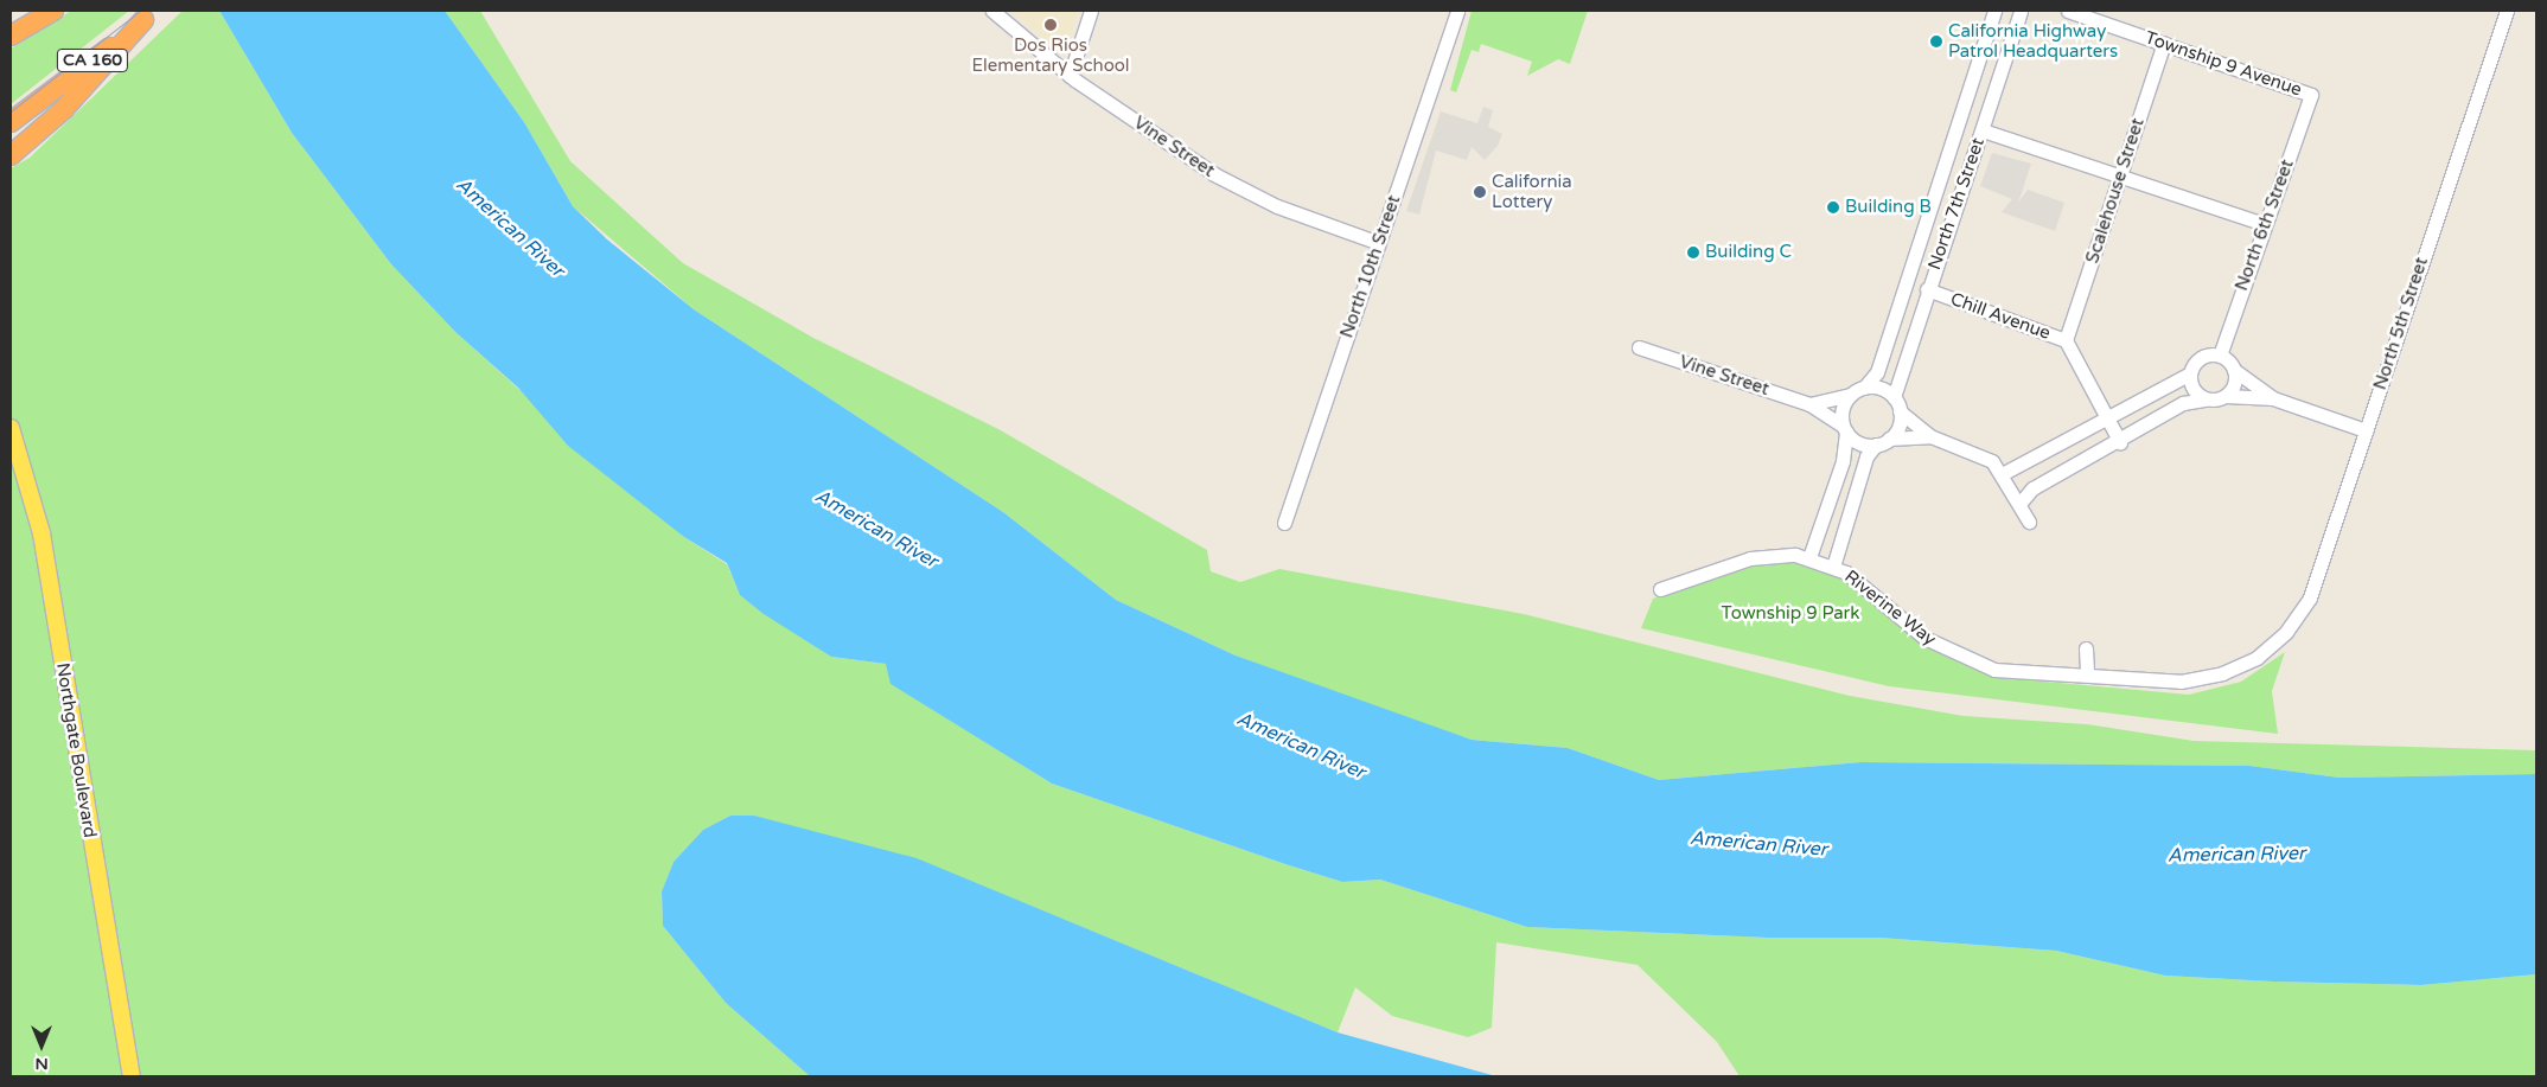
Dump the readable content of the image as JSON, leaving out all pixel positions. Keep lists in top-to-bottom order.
{
  "streets": {
    "highway": ["CA 160"],
    "main road": ["Northgate Boulevard"],
    "street": [
      "Township 9 Avenue",
      "Vine Street",
      "Scalehouse Street",
      "North 7th Street",
      "North 6th Street",
      "North 10th Street",
      "Chill Avenue",
      "North 5th Street",
      "Riverine Way"
    ]
  },
  "crossings": [
    ["Township 9 Avenue", "Scalehouse Street"],
    ["Township 9 Avenue", "North 6th Street"],
    ["Vine Street", "North 7th Street"],
    ["Vine Street", "North 10th Street"],
    ["Scalehouse Street", "Chill Avenue"],
    ["North 7th Street", "Chill Avenue"],
    ["North 5th Street", "Riverine Way"]
  ],
  "water": ["American River"],
  "parks": ["Township 9 Park"],
  "places": [
    "Dos Rios Elementary School",
    "California Highway Patrol Headquarters",
    "California Lottery",
    "Building B",
    "Building C"
  ],
  "north": "bottom"
}
